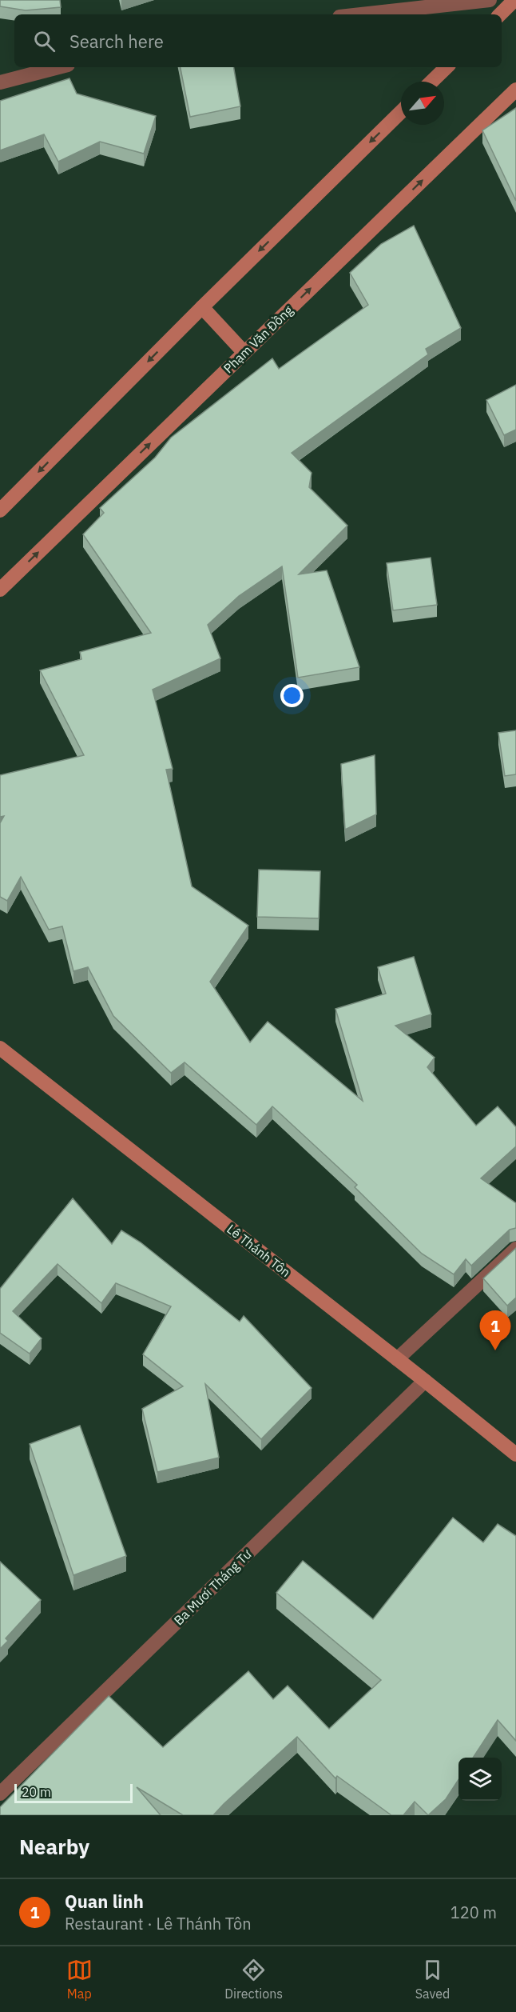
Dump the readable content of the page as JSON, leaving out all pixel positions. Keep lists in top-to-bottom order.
{
  "streets": {
    "street": ["Phạm Văn Đồng", "Lê Thánh Tôn", "Ba Mươi Tháng Tư"]
  },
  "crossings": [
    ["Lê Thánh Tôn", "Ba Mươi Tháng Tư"]
  ],
  "scale_bar": "20 m",
  "north": "top right",
  "page": {
    "search": "Search here",
    "pins": "1",
    "scale": "20 m",
    "heading": "Nearby",
    "list": [
      {
        "mark": "1",
        "name": "Quan linh",
        "note": "Restaurant · Lê Thánh Tôn",
        "value": "120 m"
      }
    ],
    "nav": ["Map", "Directions", "Saved"]
  }
}
